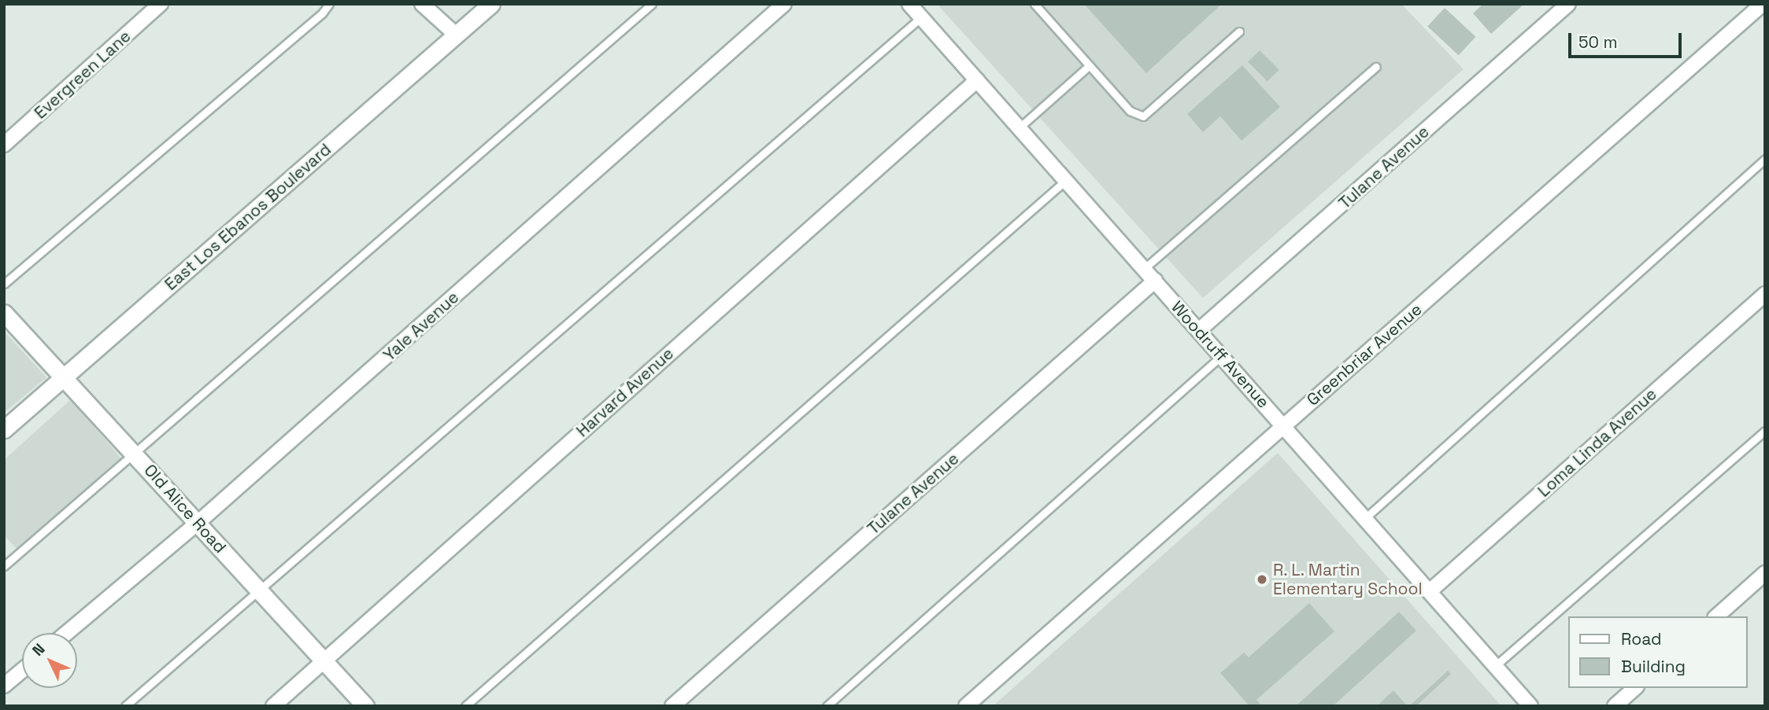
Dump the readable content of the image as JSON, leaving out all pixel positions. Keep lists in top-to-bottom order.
{
  "streets": {
    "street": [
      "Evergreen Lane",
      "Tulane Avenue",
      "East Los Ebanos Boulevard",
      "Yale Avenue",
      "Woodruff Avenue",
      "Greenbriar Avenue",
      "Harvard Avenue",
      "Loma Linda Avenue",
      "Old Alice Road"
    ]
  },
  "crossings": [
    ["Tulane Avenue", "Woodruff Avenue"],
    ["East Los Ebanos Boulevard", "Old Alice Road"],
    ["Yale Avenue", "Old Alice Road"],
    ["Woodruff Avenue", "Greenbriar Avenue"],
    ["Woodruff Avenue", "Harvard Avenue"],
    ["Woodruff Avenue", "Loma Linda Avenue"],
    ["Harvard Avenue", "Old Alice Road"]
  ],
  "places": ["R. L. Martin Elementary School"],
  "legend": ["Road", "Building"],
  "scale_bar": "50 m",
  "north": "top left"
}
